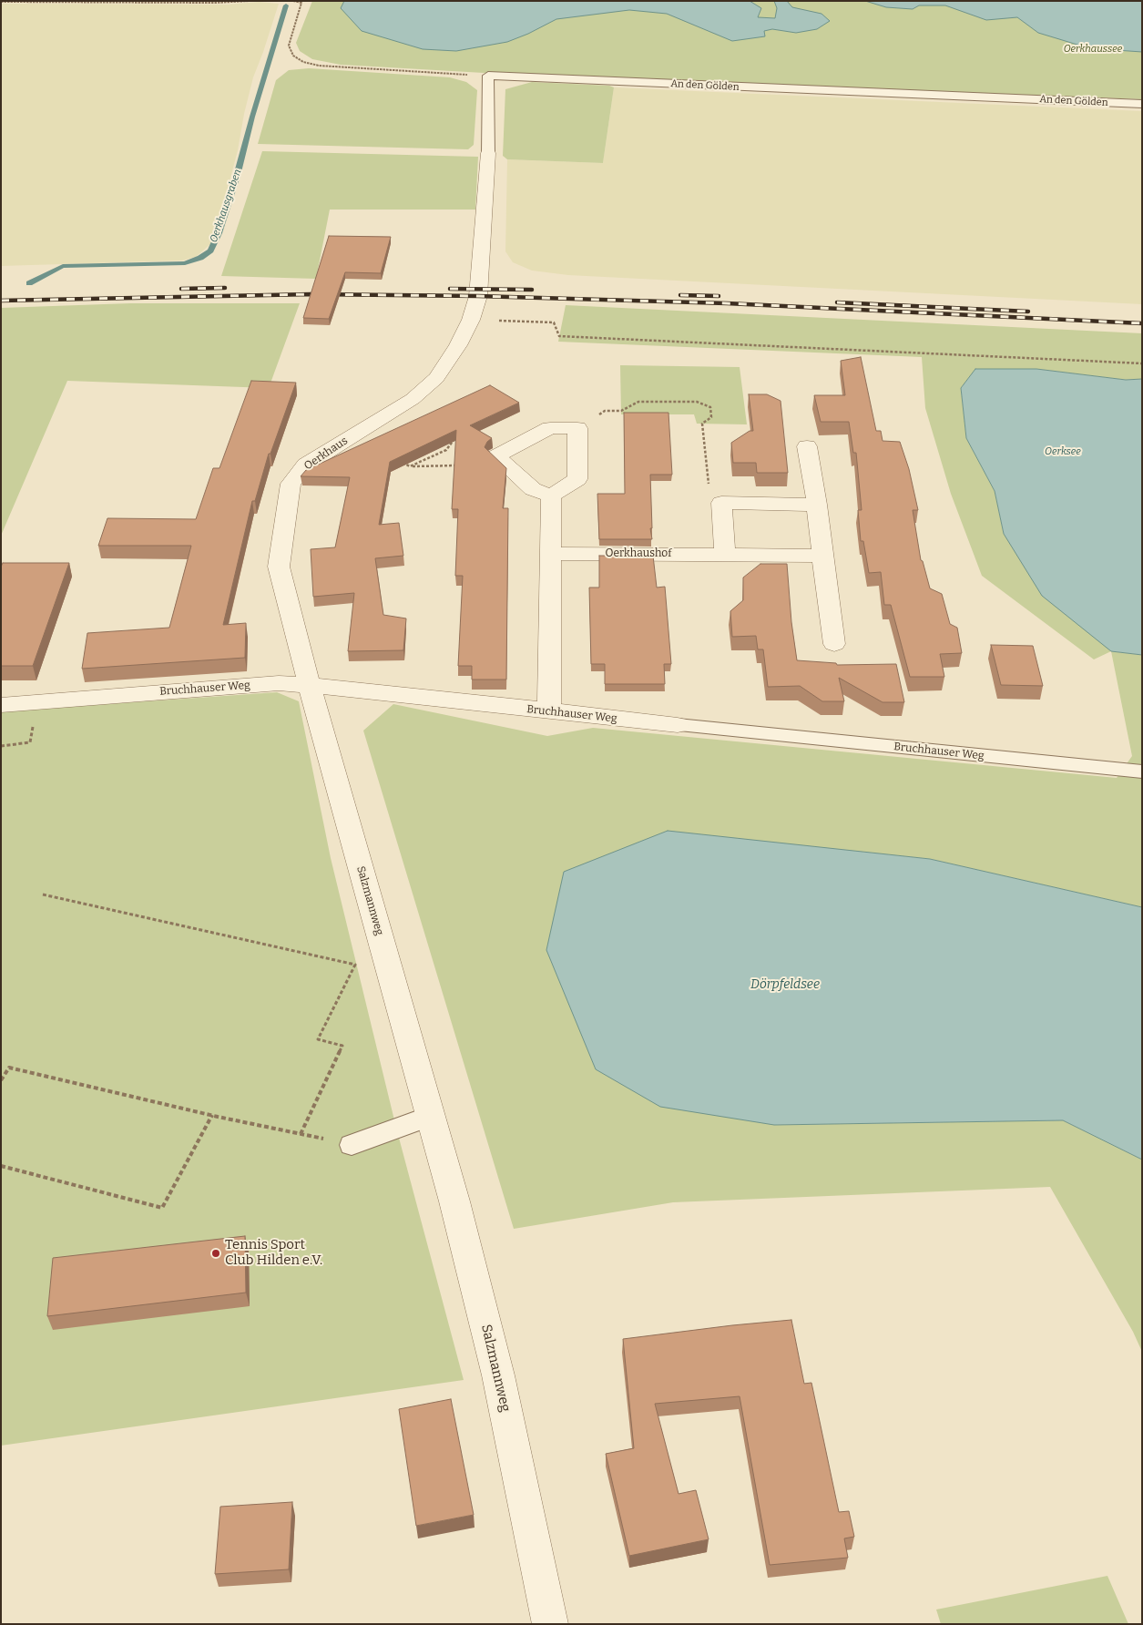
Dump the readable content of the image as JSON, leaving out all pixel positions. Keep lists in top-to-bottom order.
{
  "streets": {
    "street": [
      "Oerkhaus",
      "Oerkhaushof",
      "Bruchhauser Weg",
      "Salzmannweg"
    ],
    "lane": ["An den Gölden"]
  },
  "crossings": [
    ["Oerkhaus", "Bruchhauser Weg"],
    ["Oerkhaus", "Salzmannweg"],
    ["Bruchhauser Weg", "Salzmannweg"]
  ],
  "water": ["Oerkhausgraben", "Oerksee", "Dörpfeldsee"],
  "parks": ["Oerkhaussee"],
  "places": ["Tennis Sport Club Hilden e.V."]
}
